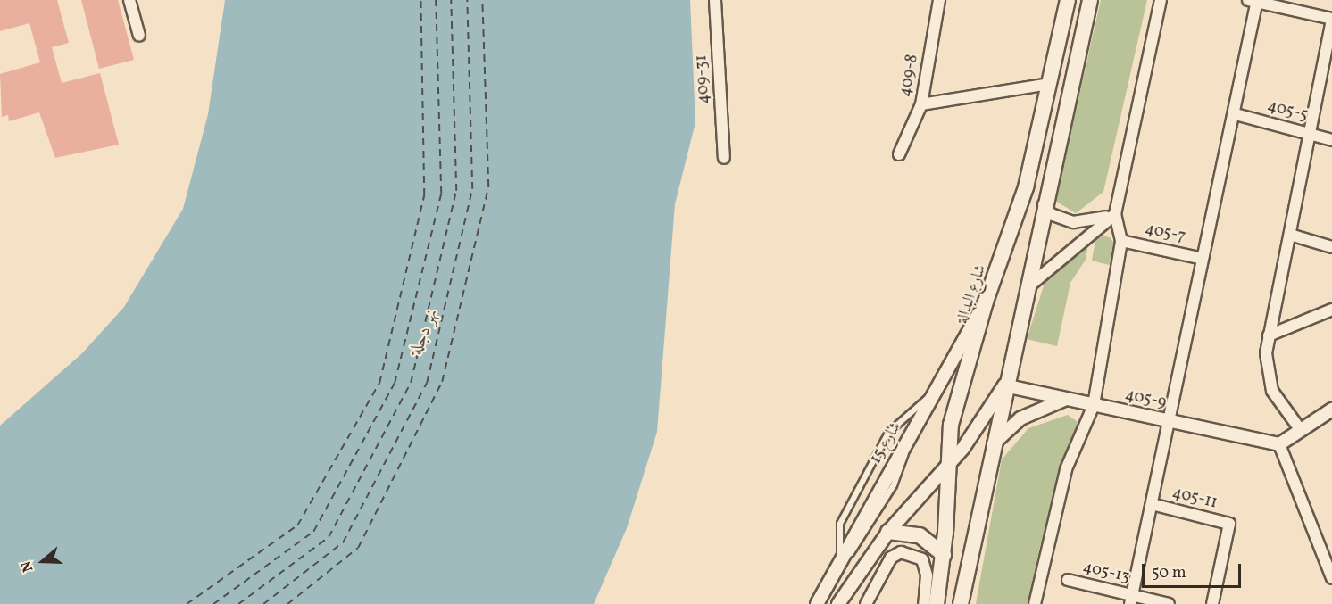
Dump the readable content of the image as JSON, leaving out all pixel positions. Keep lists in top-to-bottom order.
{
  "streets": {
    "main road": ["شارع البدالة"],
    "street": [
      "409-8",
      "409-31",
      "405-5",
      "405-7",
      "405-9",
      "شارع 15",
      "405-11",
      "405-13"
    ]
  },
  "crossings": [
    ["شارع البدالة", "شارع 15"]
  ],
  "water": ["نهر دجلة"],
  "scale_bar": "50 m",
  "north": "left"
}
